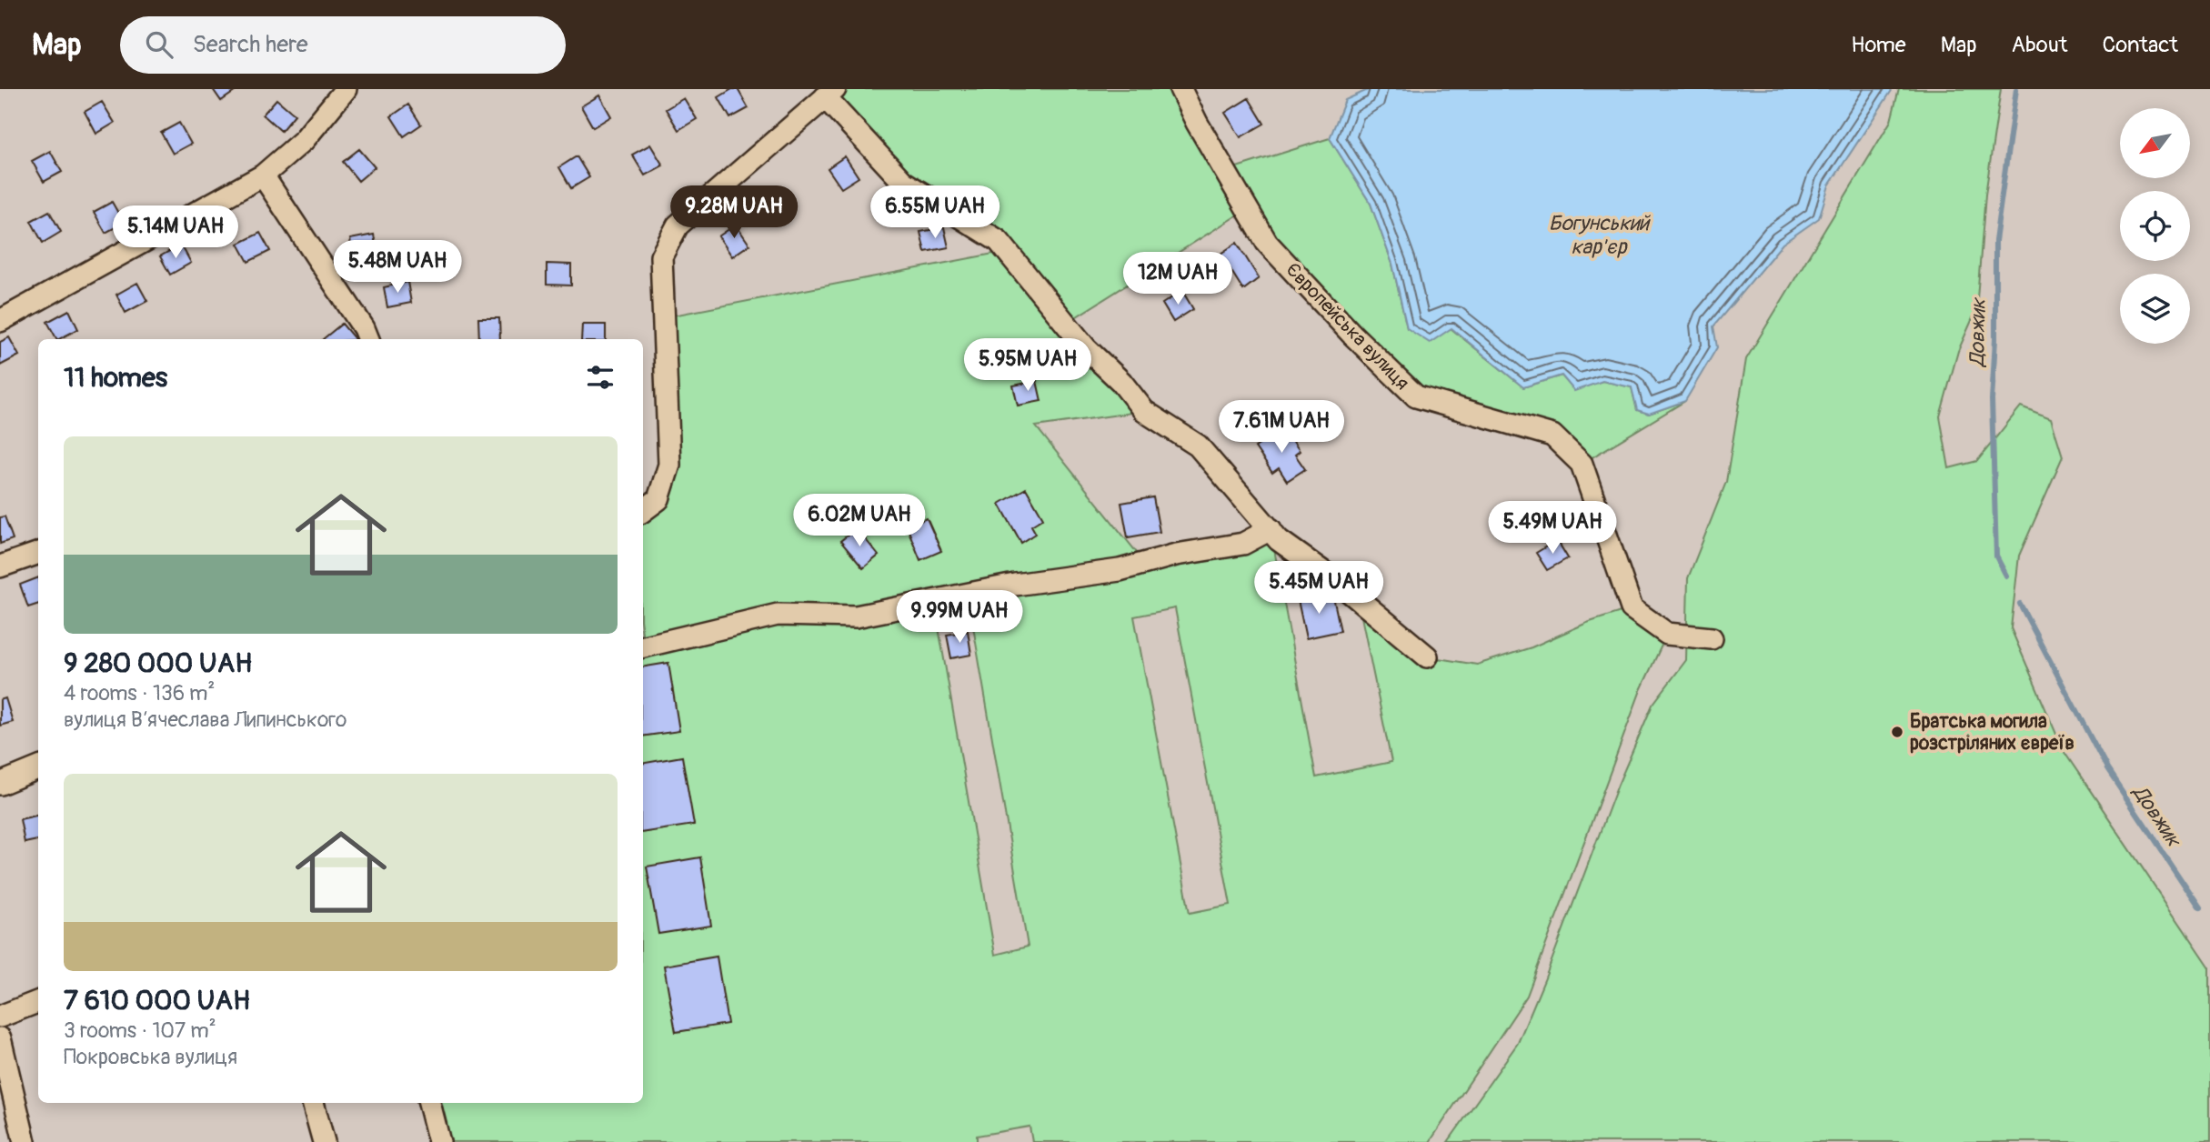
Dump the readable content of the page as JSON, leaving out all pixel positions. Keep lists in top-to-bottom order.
{
  "streets": {
    "street": ["Європейська вулиця"]
  },
  "water": ["Богунський кар'єр", "Довжик"],
  "places": ["Братська могила розстріляних євреїв"],
  "north": "bottom left",
  "page": {
    "header": "Map",
    "search": "Search here",
    "nav": [
      "Home",
      "Map",
      "About",
      "Contact"
    ],
    "price": [
      "9.28M UAH",
      "6.55M UAH",
      "5.14M UAH",
      "5.48M UAH",
      "12M UAH",
      "5.95M UAH",
      "7.61M UAH",
      "6.02M UAH",
      "5.49M UAH",
      "5.45M UAH",
      "9.99M UAH"
    ],
    "heading": "11 homes",
    "list": [
      {
        "name": "9 280 000 UAH",
        "note": "4 rooms · 136 m² · вулиця Вʼячеслава Липинського"
      },
      {
        "name": "7 610 000 UAH",
        "note": "3 rooms · 107 m² · Покровська вулиця"
      }
    ]
  }
}
